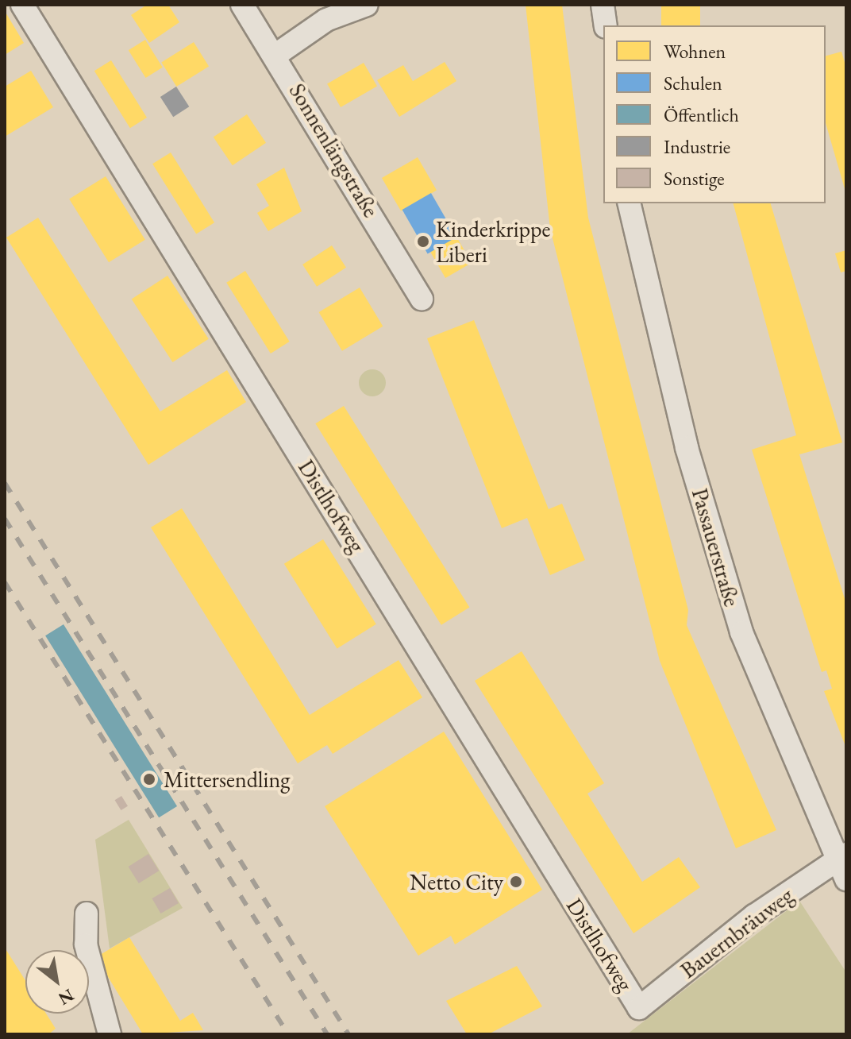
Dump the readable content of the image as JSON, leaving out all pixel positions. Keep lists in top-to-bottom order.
{
  "streets": {
    "street": [
      "Sonnenlängstraße",
      "Distlhofweg",
      "Passauerstraße",
      "Bauernbräuweg"
    ]
  },
  "crossings": [
    ["Distlhofweg", "Bauernbräuweg"],
    ["Passauerstraße", "Bauernbräuweg"]
  ],
  "places": ["Kinderkrippe Liberi", "Mittersendling", "Netto City"],
  "legend": [
    "Wohnen",
    "Schulen",
    "Öffentlich",
    "Industrie",
    "Sonstige"
  ],
  "north": "bottom right"
}
